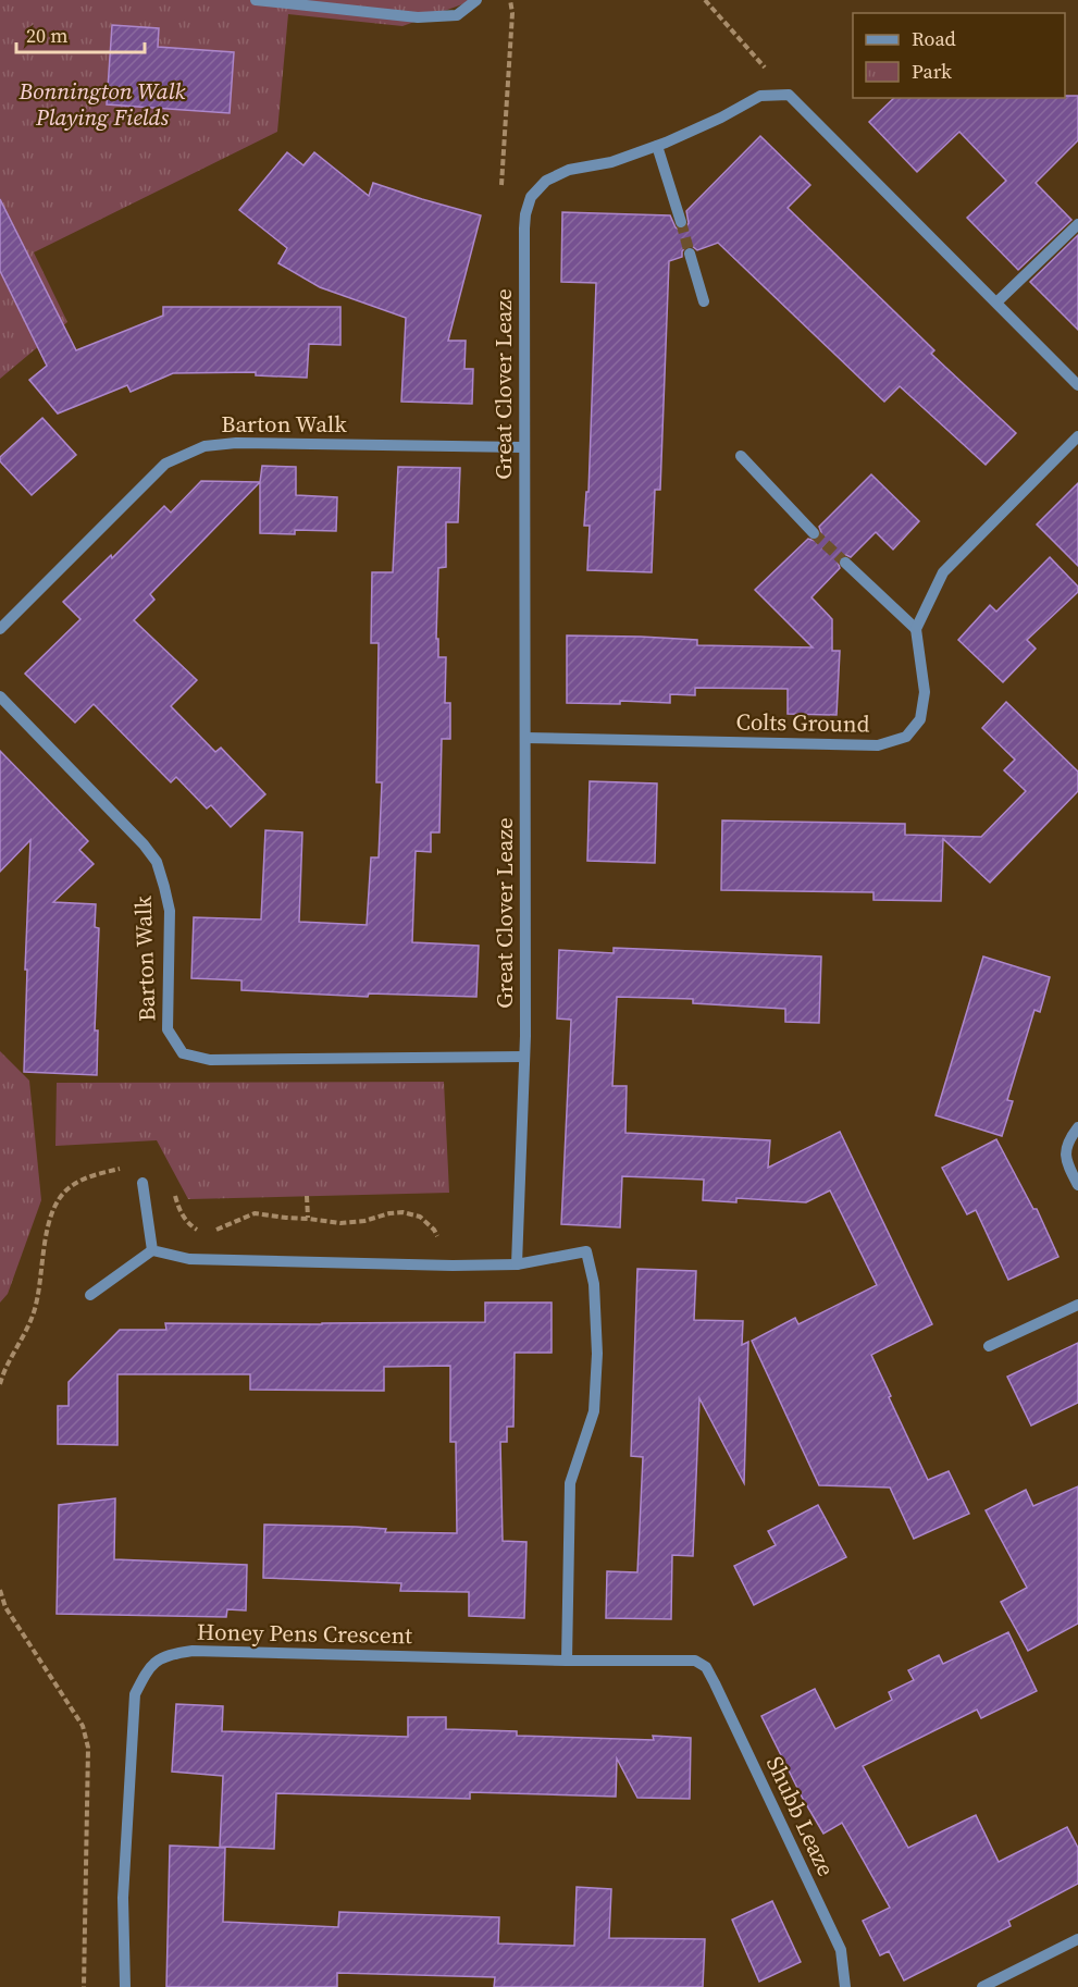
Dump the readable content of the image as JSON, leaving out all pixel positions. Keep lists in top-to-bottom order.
{
  "streets": {
    "street": [
      "Great Clover Leaze",
      "Barton Walk",
      "Colts Ground",
      "Honey Pens Crescent",
      "Shubb Leaze"
    ]
  },
  "crossings": [
    ["Great Clover Leaze", "Barton Walk"],
    ["Great Clover Leaze", "Colts Ground"],
    ["Honey Pens Crescent", "Shubb Leaze"]
  ],
  "parks": ["Bonnington Walk Playing Fields"],
  "legend": ["Road", "Park"],
  "scale_bar": "20 m"
}
